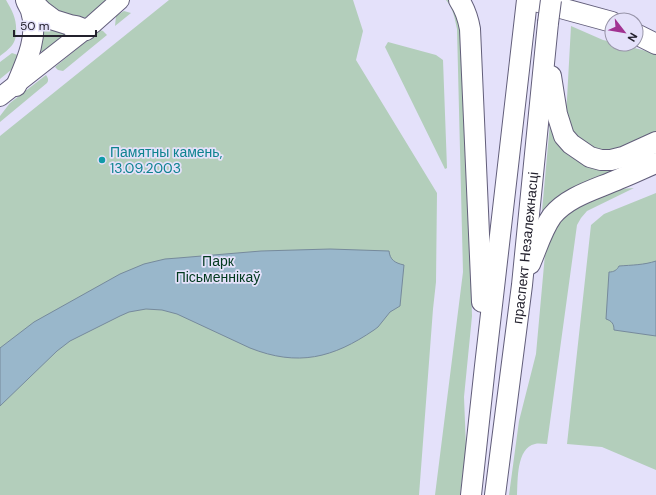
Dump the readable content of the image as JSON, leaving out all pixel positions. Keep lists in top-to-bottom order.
{
  "streets": {
    "main road": ["праспект Незалежнасці"]
  },
  "parks": ["Парк Пісьменнікаў"],
  "places": ["Памятны камень, 13.09.2003"],
  "scale_bar": "50 m",
  "north": "bottom right"
}
